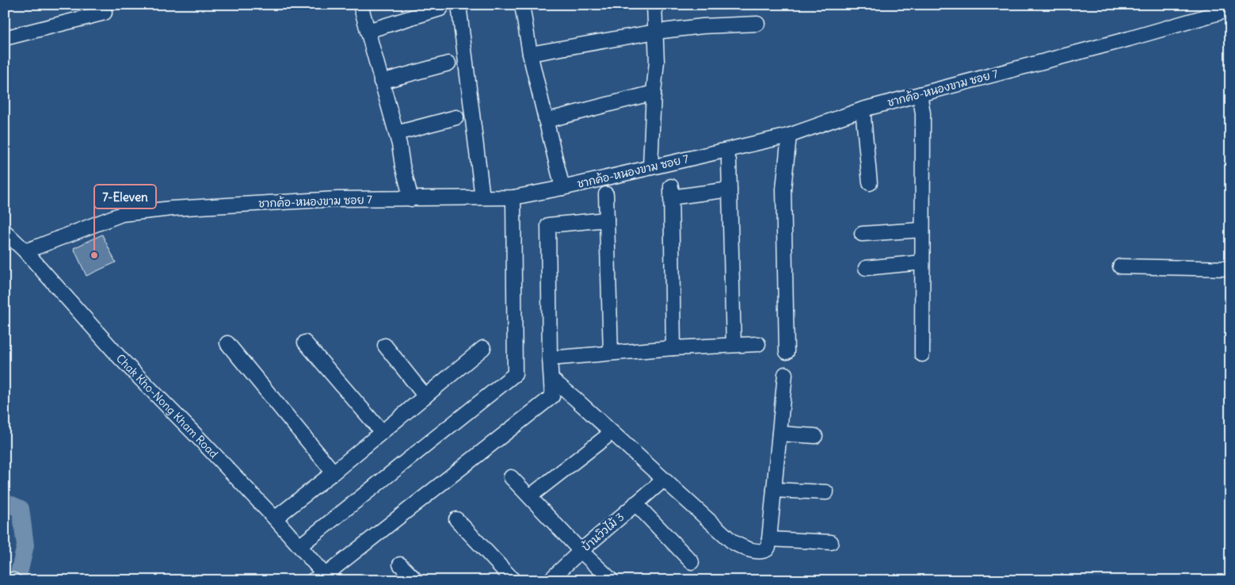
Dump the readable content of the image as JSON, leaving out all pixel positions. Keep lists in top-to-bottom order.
{
  "streets": {
    "street": ["ชากค้อ-หนองขาม ซอย 7", "Chak Kho-Nong Kham Road", "บ้านวิวไม้ 3"]
  },
  "crossings": [
    ["ชากค้อ-หนองขาม ซอย 7", "Chak Kho-Nong Kham Road"]
  ],
  "places": ["7-Eleven"]
}
